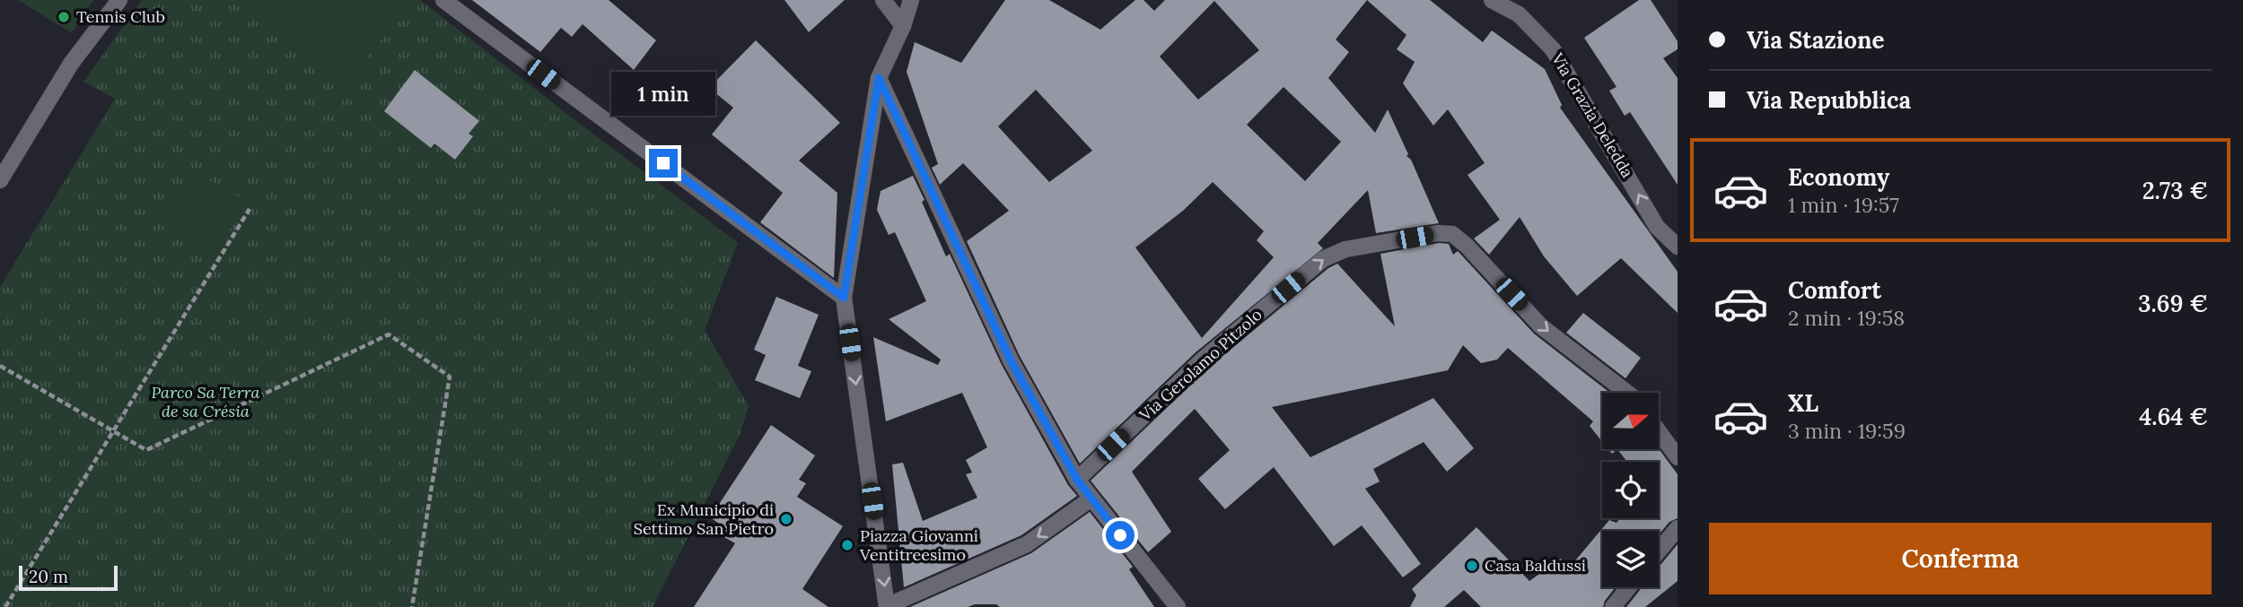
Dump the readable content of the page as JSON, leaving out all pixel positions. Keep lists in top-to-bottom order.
{
  "streets": {
    "street": ["Via Grazia Deledda", "Via Gerolamo Pitzolo"]
  },
  "one_way": ["Via Grazia Deledda"],
  "parks": ["Parco Sa Terra de sa Crésia"],
  "places": [
    "Tennis Club",
    "Ex Municipio di Settimo San Pietro",
    "Piazza Giovanni Ventitreesimo",
    "Casa Baldussi"
  ],
  "scale_bar": "20 m",
  "north": "right",
  "page": {
    "banner": ["Via Stazione", "Via Repubblica"],
    "bubble": "1 min",
    "list": [
      {
        "name": "Economy",
        "note": "1 min · 19:57",
        "value": "2.73 €"
      },
      {
        "name": "Comfort",
        "note": "2 min · 19:58",
        "value": "3.69 €"
      },
      {
        "name": "XL",
        "note": "3 min · 19:59",
        "value": "4.64 €"
      }
    ],
    "buttons": "Conferma",
    "scale": "20 m"
  }
}
